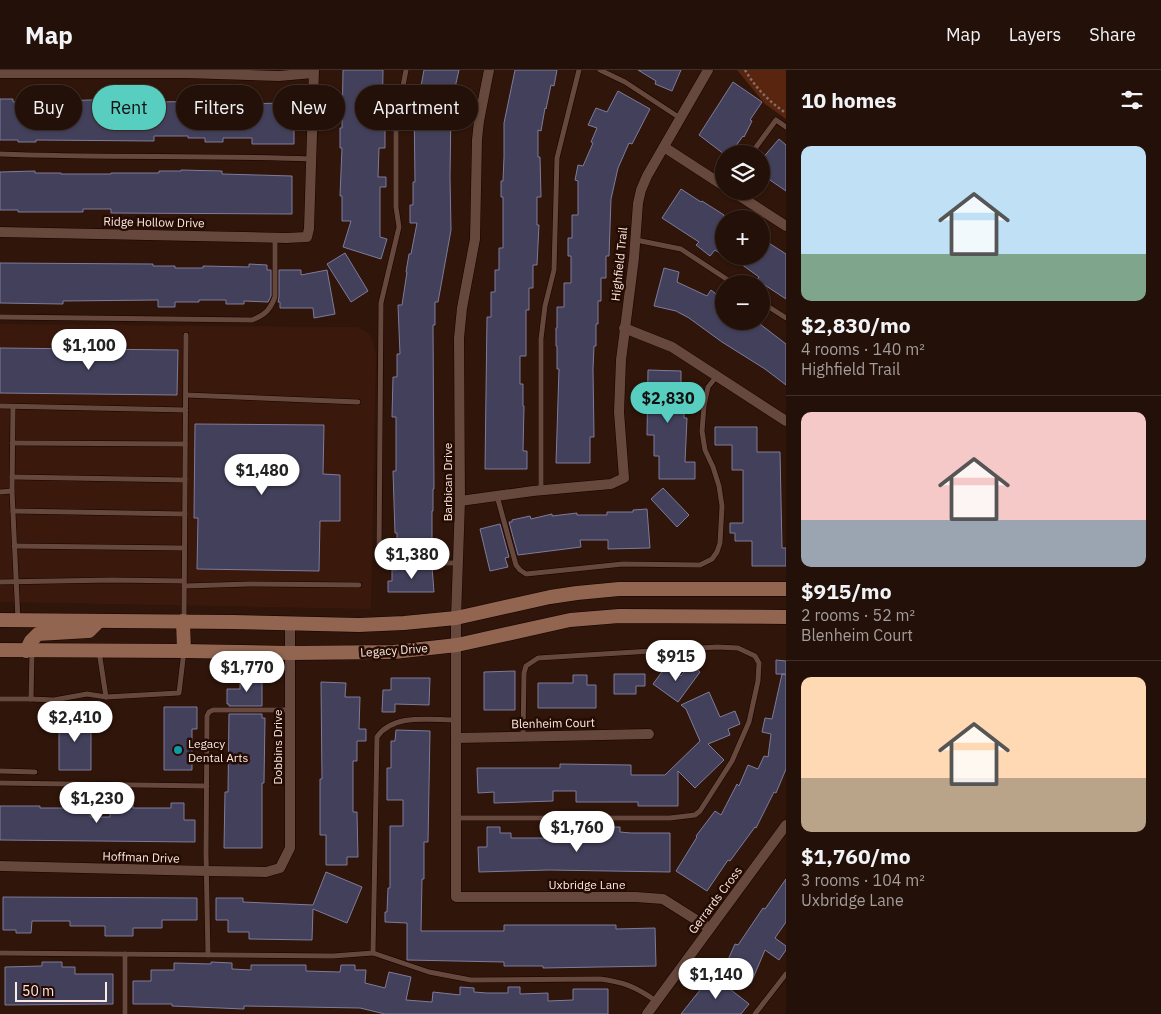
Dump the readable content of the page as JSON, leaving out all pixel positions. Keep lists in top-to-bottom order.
{
  "streets": {
    "main road": ["Legacy Drive"],
    "street": [
      "Ridge Hollow Drive",
      "Highfield Trail",
      "Barbican Drive",
      "Blenheim Court",
      "Dobbins Drive",
      "Hoffman Drive",
      "Uxbridge Lane",
      "Gerrards Cross"
    ]
  },
  "crossings": [
    ["Barbican Drive", "Legacy Drive"],
    ["Barbican Drive", "Blenheim Court"],
    ["Barbican Drive", "Uxbridge Lane"],
    ["Legacy Drive", "Dobbins Drive"],
    ["Dobbins Drive", "Hoffman Drive"],
    ["Uxbridge Lane", "Gerrards Cross"]
  ],
  "places": ["Legacy Dental Arts"],
  "scale_bar": "50 m",
  "page": {
    "header": "Map",
    "nav": ["Map", "Layers", "Share"],
    "heading": "10 homes",
    "chip": [
      "Buy",
      "Rent",
      "Filters",
      "New",
      "Apartment"
    ],
    "list": [
      {
        "name": "$2,830/mo",
        "note": "4 rooms · 140 m² · Highfield Trail"
      },
      {
        "name": "$915/mo",
        "note": "2 rooms · 52 m² · Blenheim Court"
      },
      {
        "name": "$1,760/mo",
        "note": "3 rooms · 104 m² · Uxbridge Lane"
      }
    ],
    "map_buttons": ["+", "−"],
    "price": [
      "$1,100",
      "$2,830",
      "$1,480",
      "$1,380",
      "$915",
      "$1,770",
      "$2,410",
      "$1,230",
      "$1,760",
      "$1,140"
    ],
    "scale": "50 m"
  }
}
